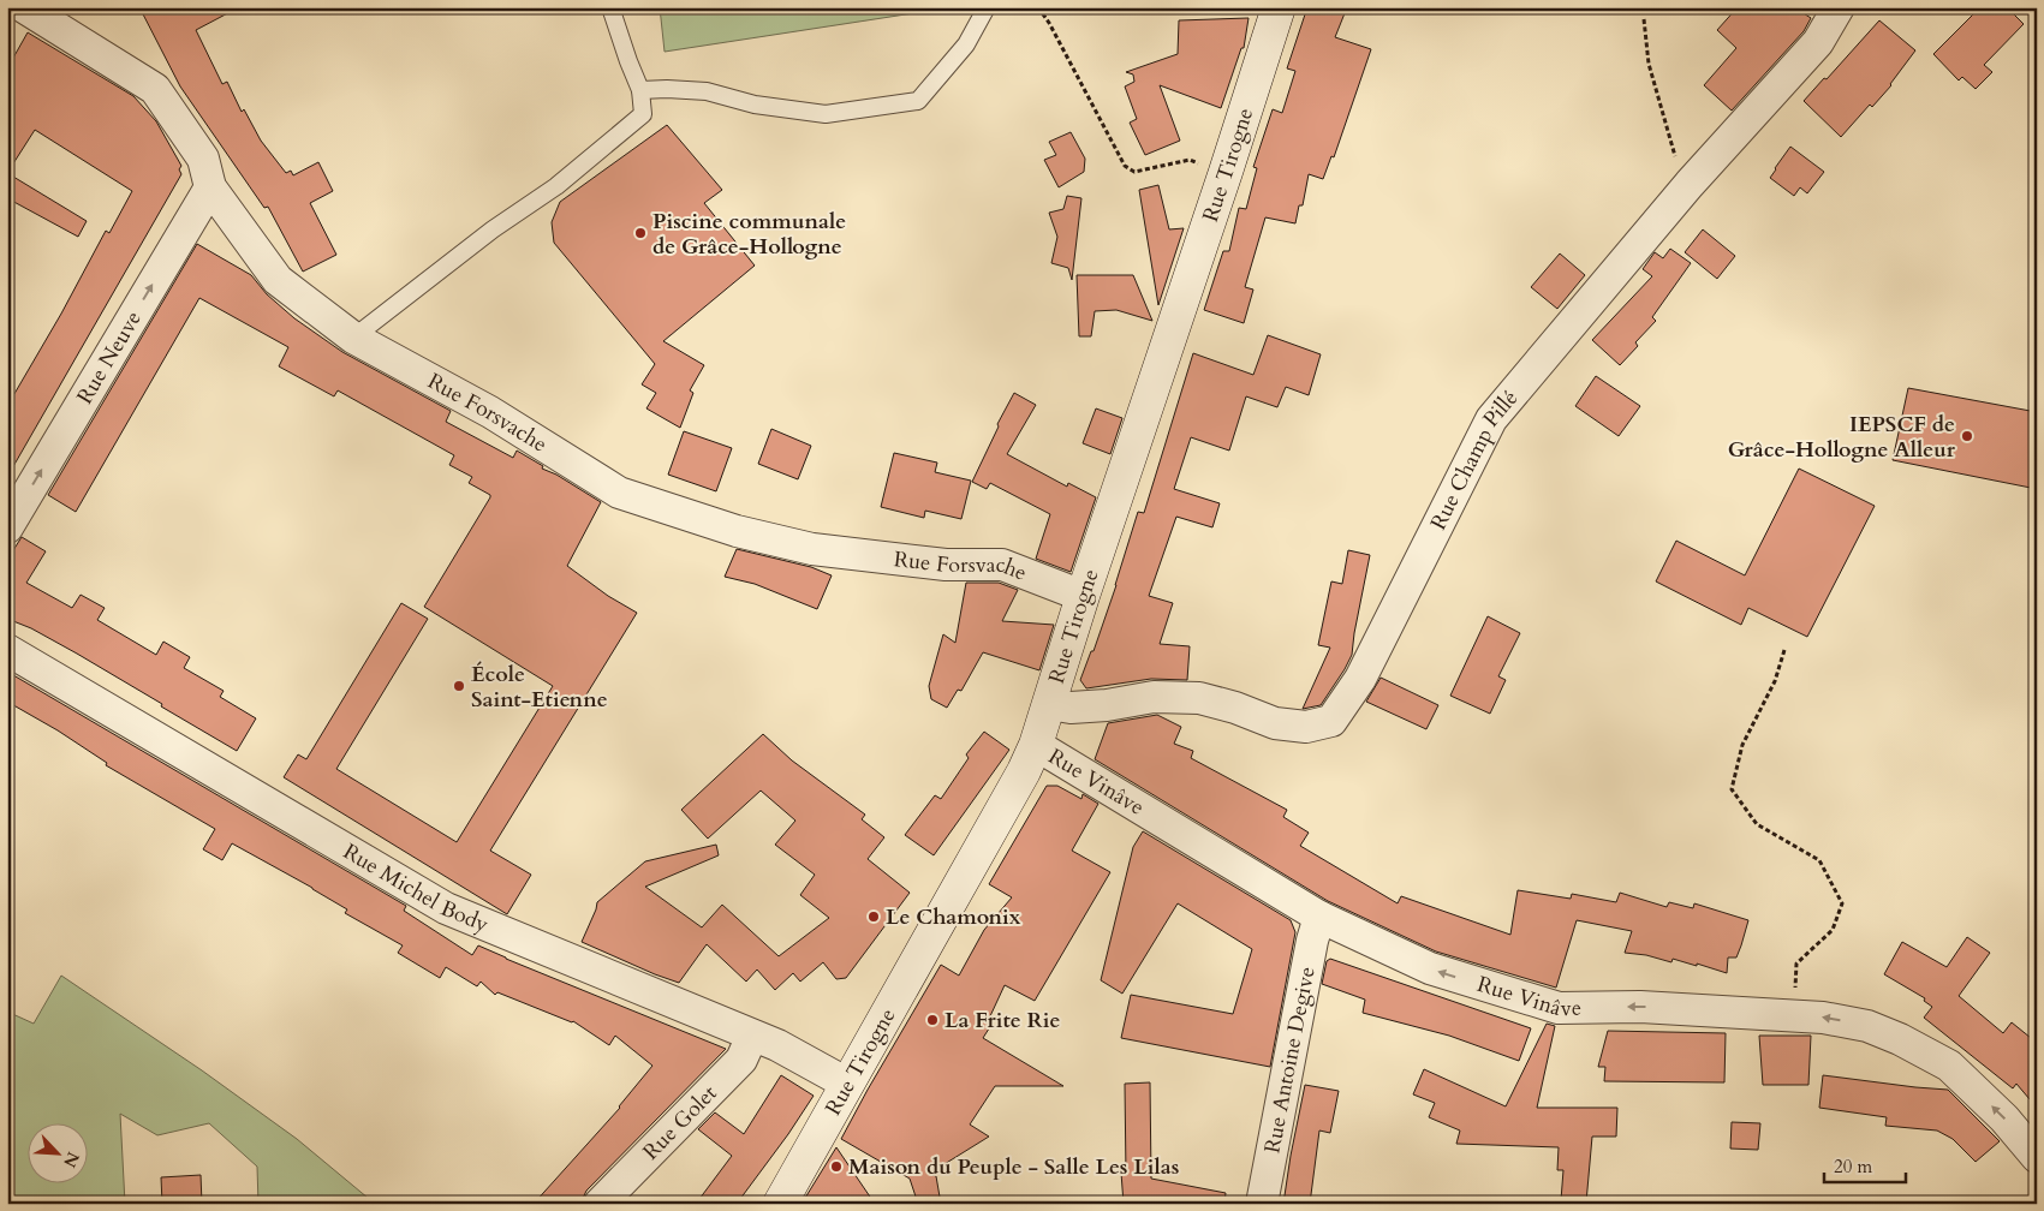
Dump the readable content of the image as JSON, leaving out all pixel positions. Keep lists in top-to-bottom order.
{
  "streets": {
    "street": [
      "Rue Tirogne",
      "Rue Neuve",
      "Rue Forsvache",
      "Rue Champ Pillé",
      "Rue Vinâve",
      "Rue Michel Body",
      "Rue Antoine Degive",
      "Rue Golet"
    ]
  },
  "crossings": [
    ["Rue Tirogne", "Rue Forsvache"],
    ["Rue Tirogne", "Rue Champ Pillé"],
    ["Rue Tirogne", "Rue Vinâve"],
    ["Rue Tirogne", "Rue Michel Body"],
    ["Rue Neuve", "Rue Forsvache"],
    ["Rue Vinâve", "Rue Antoine Degive"],
    ["Rue Michel Body", "Rue Golet"]
  ],
  "one_way": ["Rue Neuve", "Rue Vinâve"],
  "places": [
    "Piscine communale de Grâce-Hollogne",
    "IEPSCF de Grâce-Hollogne Alleur",
    "École Saint-Etienne",
    "Le Chamonix",
    "La Frite Rie",
    "Maison du Peuple - Salle Les Lilas"
  ],
  "scale_bar": "20 m",
  "north": "bottom right"
}
